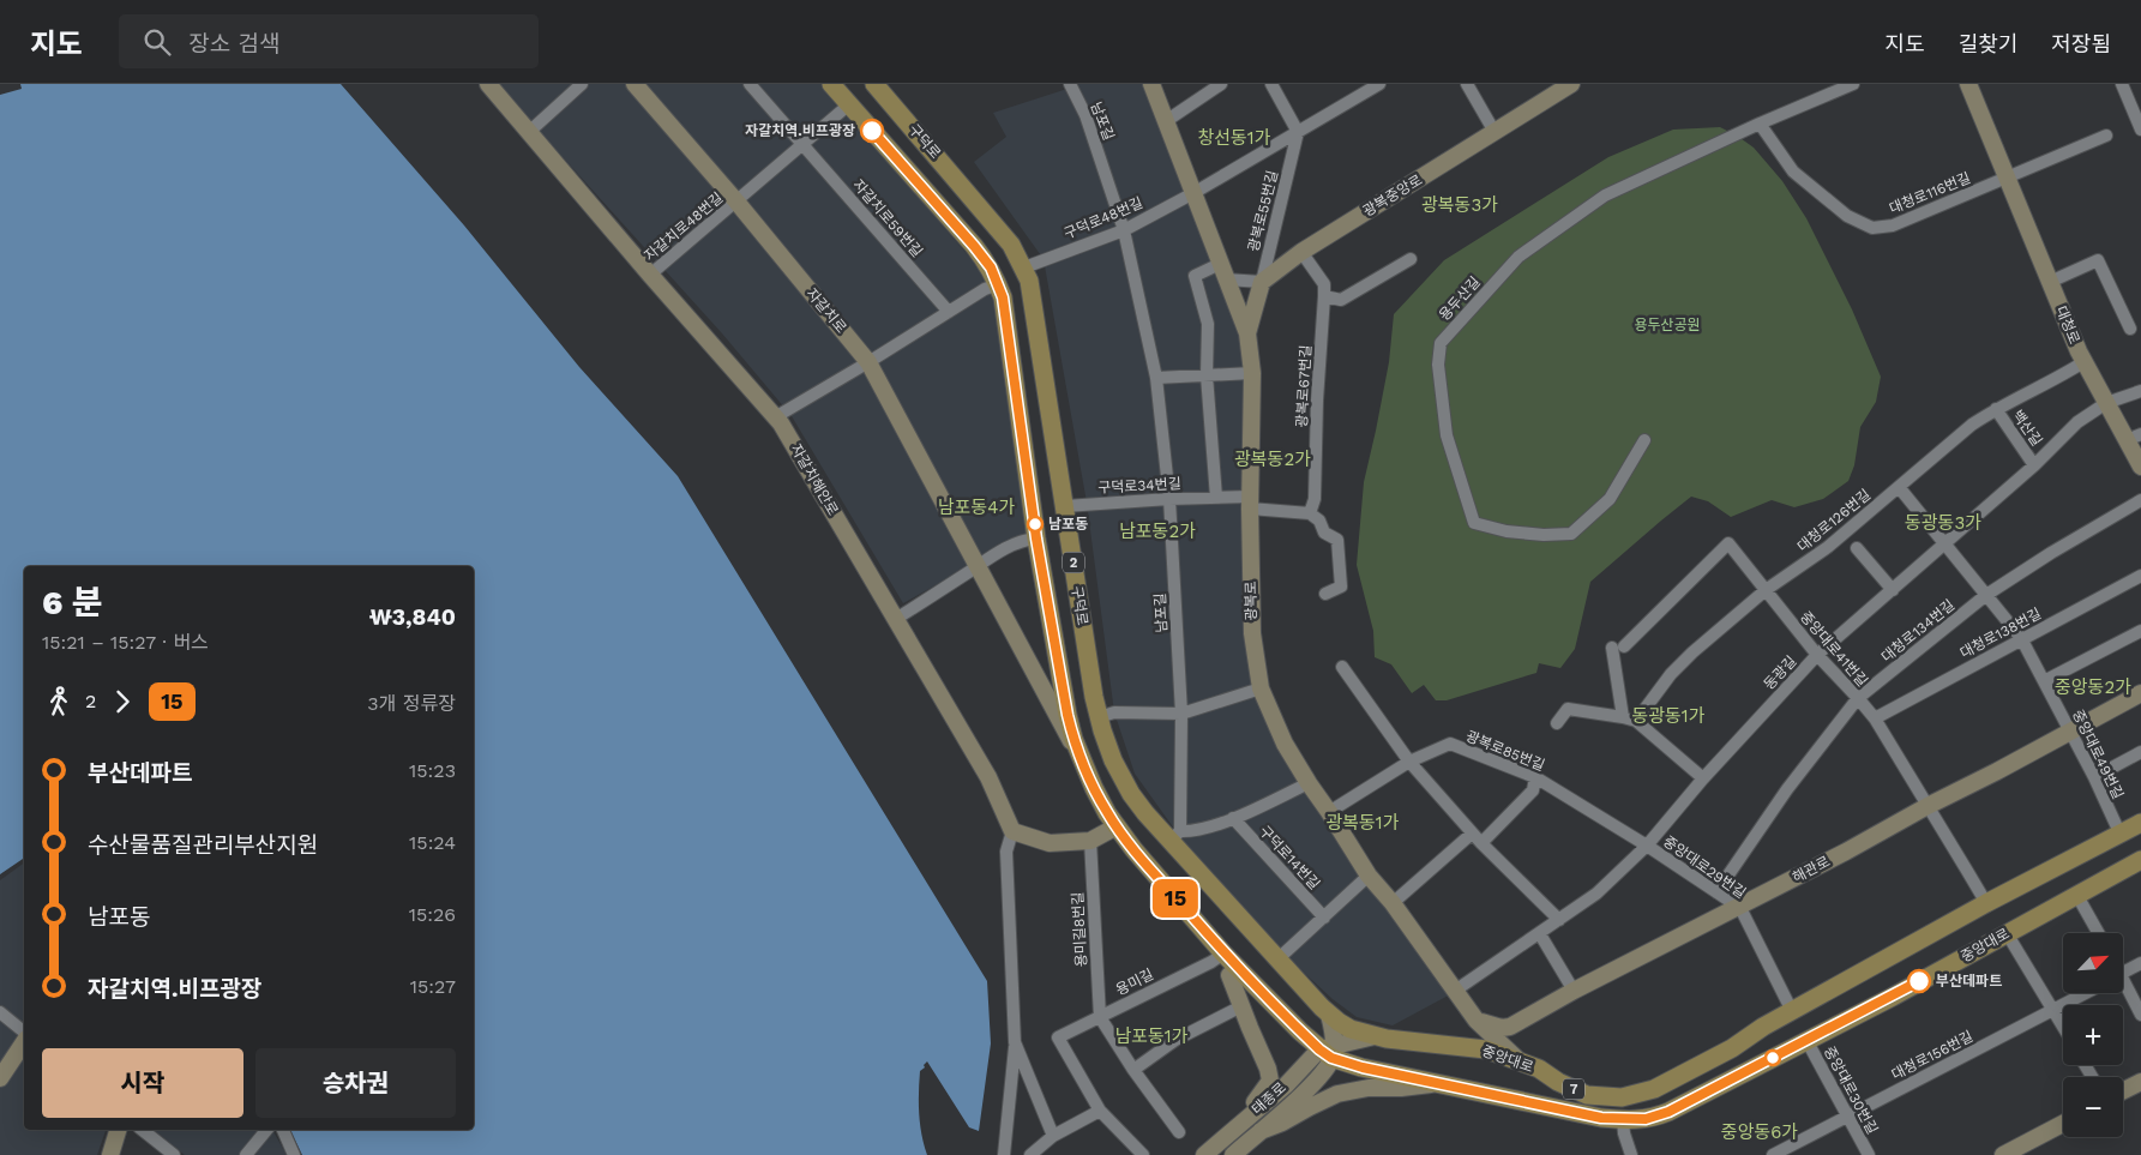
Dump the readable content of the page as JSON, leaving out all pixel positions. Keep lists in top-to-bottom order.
{
  "streets": {
    "main road": [
      "구덕로",
      "광복중앙로",
      "자갈치로",
      "대청로",
      "자갈치해안로",
      "2",
      "광복로",
      "해관로",
      "중앙대로",
      "7",
      "태종로"
    ],
    "street": [
      "남포길",
      "대청로116번길",
      "광복로55번길",
      "자갈치로59번길",
      "구덕로48번길",
      "자갈치로48번길",
      "용두산길",
      "광복로67번길",
      "백산길",
      "구덕로34번길",
      "대청로126번길",
      "대청로134번길",
      "대청로138번길",
      "중앙대로41번길",
      "동광길",
      "광복로85번길",
      "중앙대로49번길",
      "구덕로14번길",
      "중앙대로29번길",
      "용미길8번길",
      "용미길",
      "대청로156번길",
      "중앙대로30번길"
    ]
  },
  "crossings": [
    ["남포길", "구덕로"],
    ["남포길", "구덕로48번길"],
    ["남포길", "구덕로34번길"],
    ["남포길", "구덕로14번길"],
    ["구덕로", "구덕로48번길"],
    ["구덕로", "자갈치로48번길"],
    ["구덕로", "자갈치로"],
    ["구덕로", "구덕로34번길"],
    ["구덕로", "구덕로14번길"],
    ["구덕로", "중앙대로"],
    ["구덕로", "용미길"],
    ["구덕로", "태종로"],
    ["대청로116번길", "용두산길"],
    ["대청로116번길", "대청로"],
    ["광복중앙로", "광복로55번길"],
    ["광복중앙로", "광복로67번길"],
    ["광복로55번길", "구덕로48번길"],
    ["자갈치로59번길", "자갈치로48번길"],
    ["구덕로48번길", "광복로"],
    ["자갈치로48번길", "자갈치로"],
    ["자갈치로48번길", "자갈치해안로"],
    ["대청로", "대청로126번길"],
    ["대청로", "동광길"],
    ["백산길", "대청로126번길"],
    ["백산길", "동광길"],
    ["구덕로34번길", "광복로"],
    ["대청로126번길", "중앙대로41번길"],
    ["광복로", "동광길"],
    ["광복로", "광복로85번길"],
    ["광복로", "구덕로14번길"],
    ["광복로", "해관로"],
    ["광복로", "중앙대로"],
    ["대청로134번길", "중앙대로41번길"],
    ["대청로134번길", "중앙대로49번길"],
    ["대청로134번길", "중앙대로29번길"],
    ["대청로138번길", "중앙대로41번길"],
    ["대청로138번길", "중앙대로49번길"],
    ["중앙대로41번길", "동광길"],
    ["중앙대로41번길", "해관로"],
    ["중앙대로41번길", "중앙대로"],
    ["동광길", "광복로85번길"],
    ["동광길", "중앙대로49번길"],
    ["동광길", "중앙대로29번길"],
    ["광복로85번길", "중앙대로29번길"],
    ["중앙대로49번길", "해관로"],
    ["중앙대로49번길", "중앙대로"],
    ["중앙대로29번길", "해관로"],
    ["중앙대로29번길", "중앙대로"],
    ["용미길8번길", "용미길"],
    ["중앙대로", "중앙대로30번길"],
    ["중앙대로", "태종로"],
    ["대청로156번길", "중앙대로30번길"]
  ],
  "districts": [
    "창선동1가",
    "광복동3가",
    "광복동2가",
    "남포동4가",
    "동광동3가",
    "남포동2가",
    "중앙동2가",
    "동광동1가",
    "광복동1가",
    "남포동1가",
    "중앙동6가"
  ],
  "parks": ["용두산공원"],
  "places": ["자갈치역.비프광장", "남포동", "부산데파트"],
  "lines": ["bus line 15"],
  "north": "top right",
  "page": {
    "header": "지도",
    "search": "장소 검색",
    "nav": ["지도", "길찾기", "저장됨"],
    "on_map": "15",
    "heading": ["6 분", "15:21 – 15:27 · 버스", "₩3,840"],
    "legs": ["2", "15", "3개 정류장"],
    "list": [
      {
        "name": "부산데파트",
        "value": "15:23"
      },
      {
        "name": "수산물품질관리부산지원",
        "value": "15:24"
      },
      {
        "name": "남포동",
        "value": "15:26"
      },
      {
        "name": "자갈치역.비프광장",
        "value": "15:27"
      }
    ],
    "map_buttons": ["+", "−"],
    "buttons": ["시작", "승차권"]
  }
}
